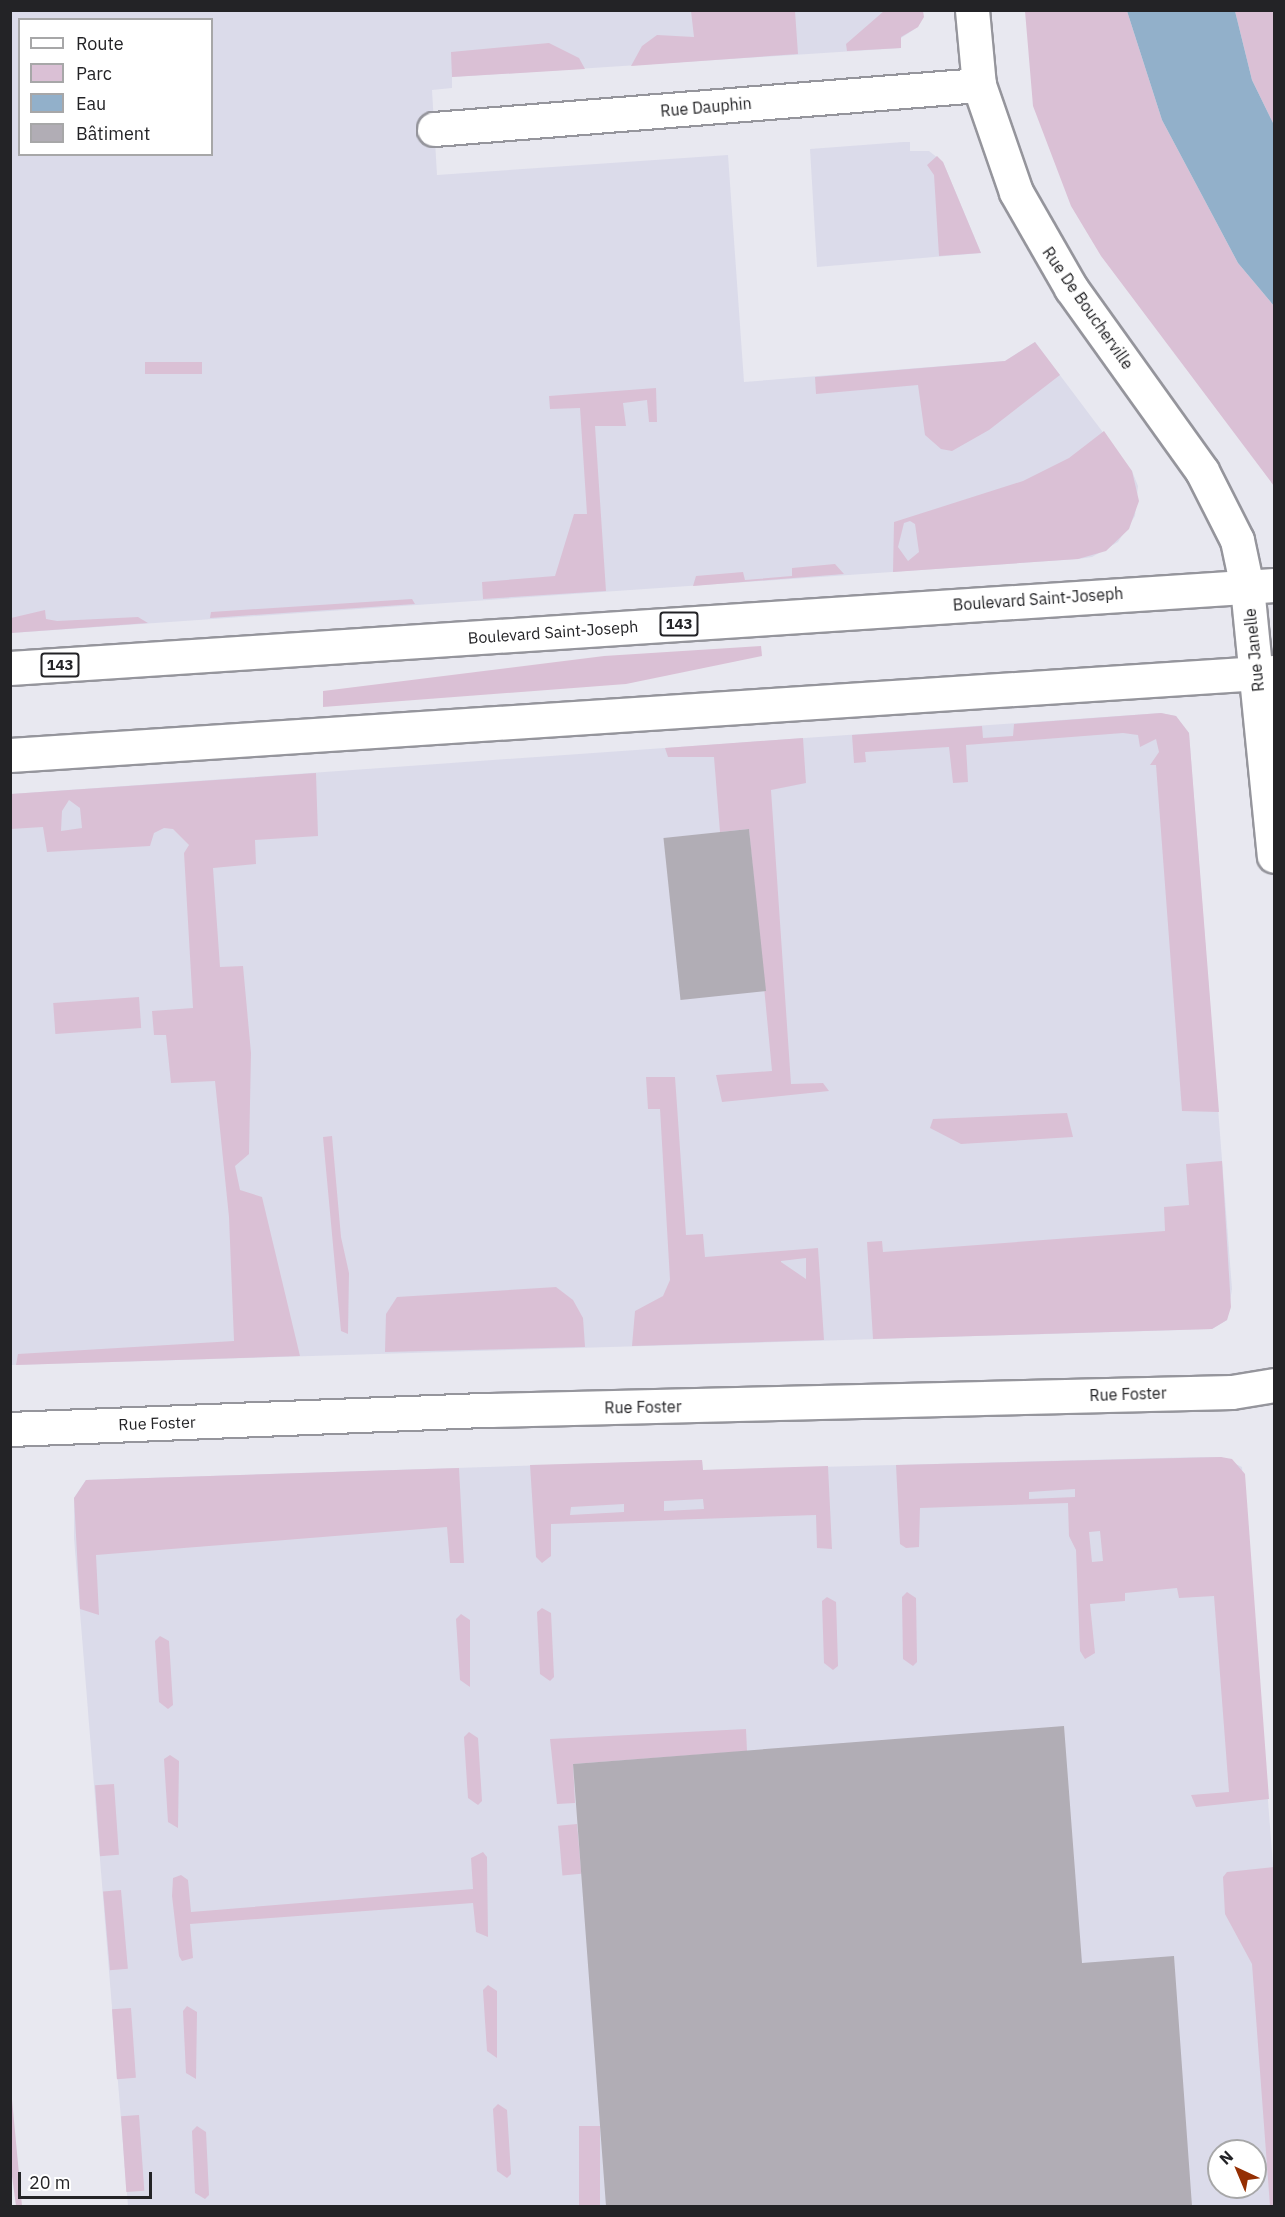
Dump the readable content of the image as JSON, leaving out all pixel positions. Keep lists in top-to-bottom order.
{
  "streets": {
    "main road": [
      "Rue Dauphin",
      "Rue De Boucherville",
      "Boulevard Saint-Joseph",
      "143",
      "Rue Janelle",
      "Rue Foster"
    ]
  },
  "crossings": [
    ["Rue Dauphin", "Rue De Boucherville"],
    ["Rue De Boucherville", "Boulevard Saint-Joseph"],
    ["Rue De Boucherville", "Rue Janelle"],
    ["Boulevard Saint-Joseph", "Rue Janelle"]
  ],
  "legend": [
    "Route",
    "Parc",
    "Eau",
    "Bâtiment"
  ],
  "scale_bar": "20 m",
  "north": "top left"
}
